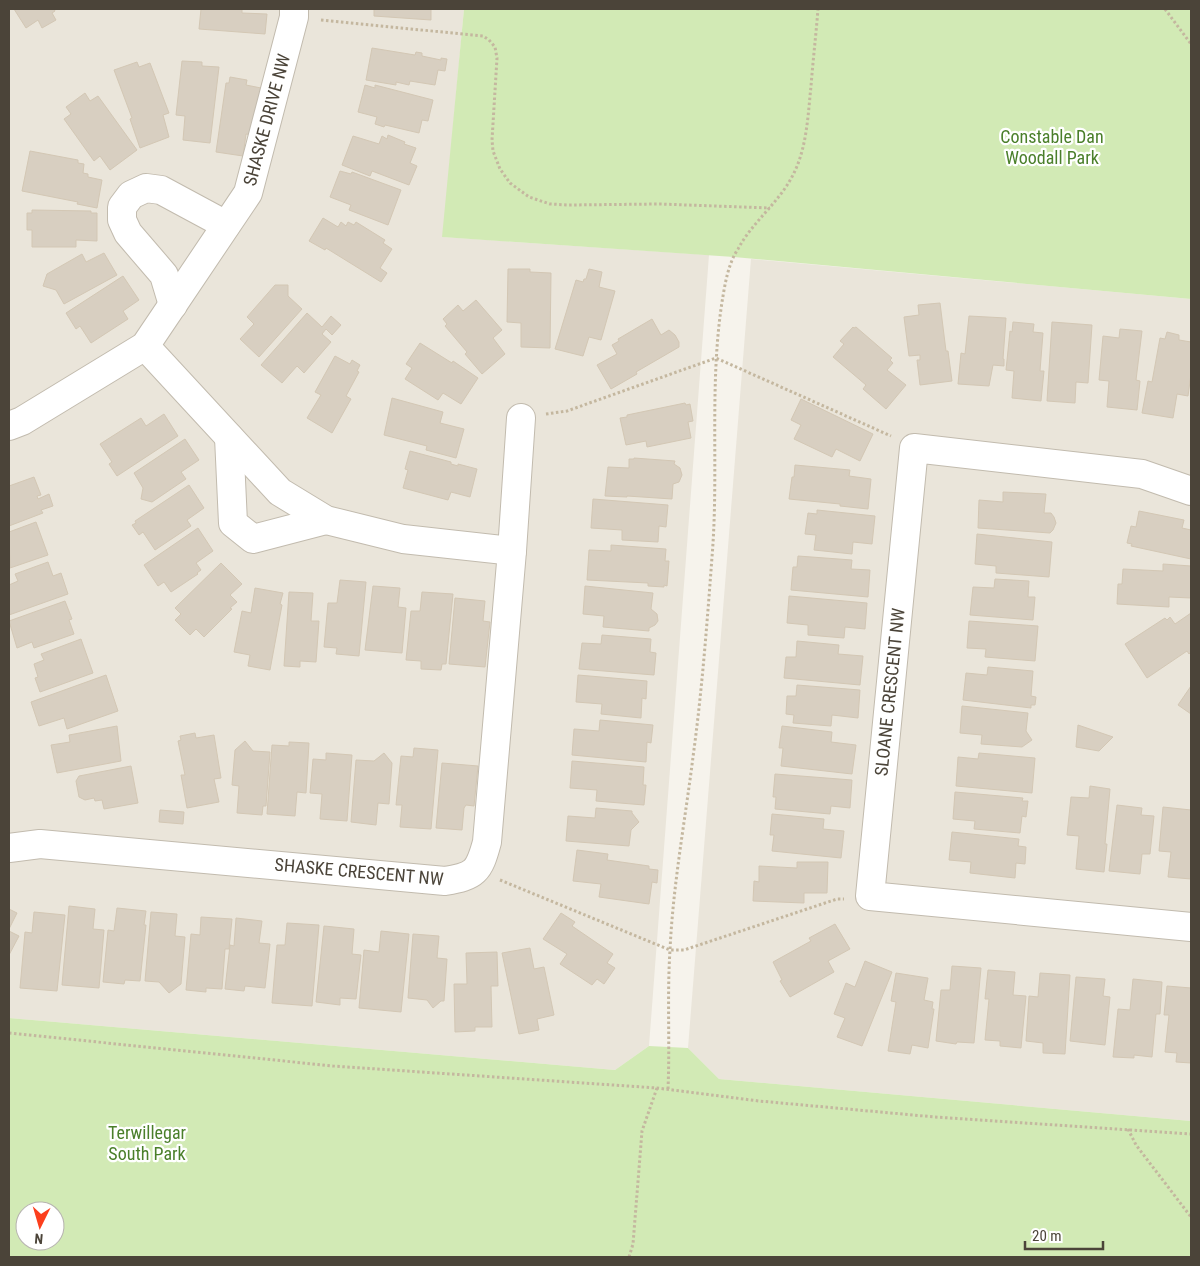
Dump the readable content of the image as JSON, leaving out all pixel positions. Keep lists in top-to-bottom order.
{
  "streets": {
    "street": ["SHASKE DRIVE NW", "SLOANE CRESCENT NW", "SHASKE CRESCENT NW"]
  },
  "parks": ["Constable Dan Woodall Park", "Terwillegar South Park"],
  "scale_bar": "20 m",
  "north": "bottom"
}
